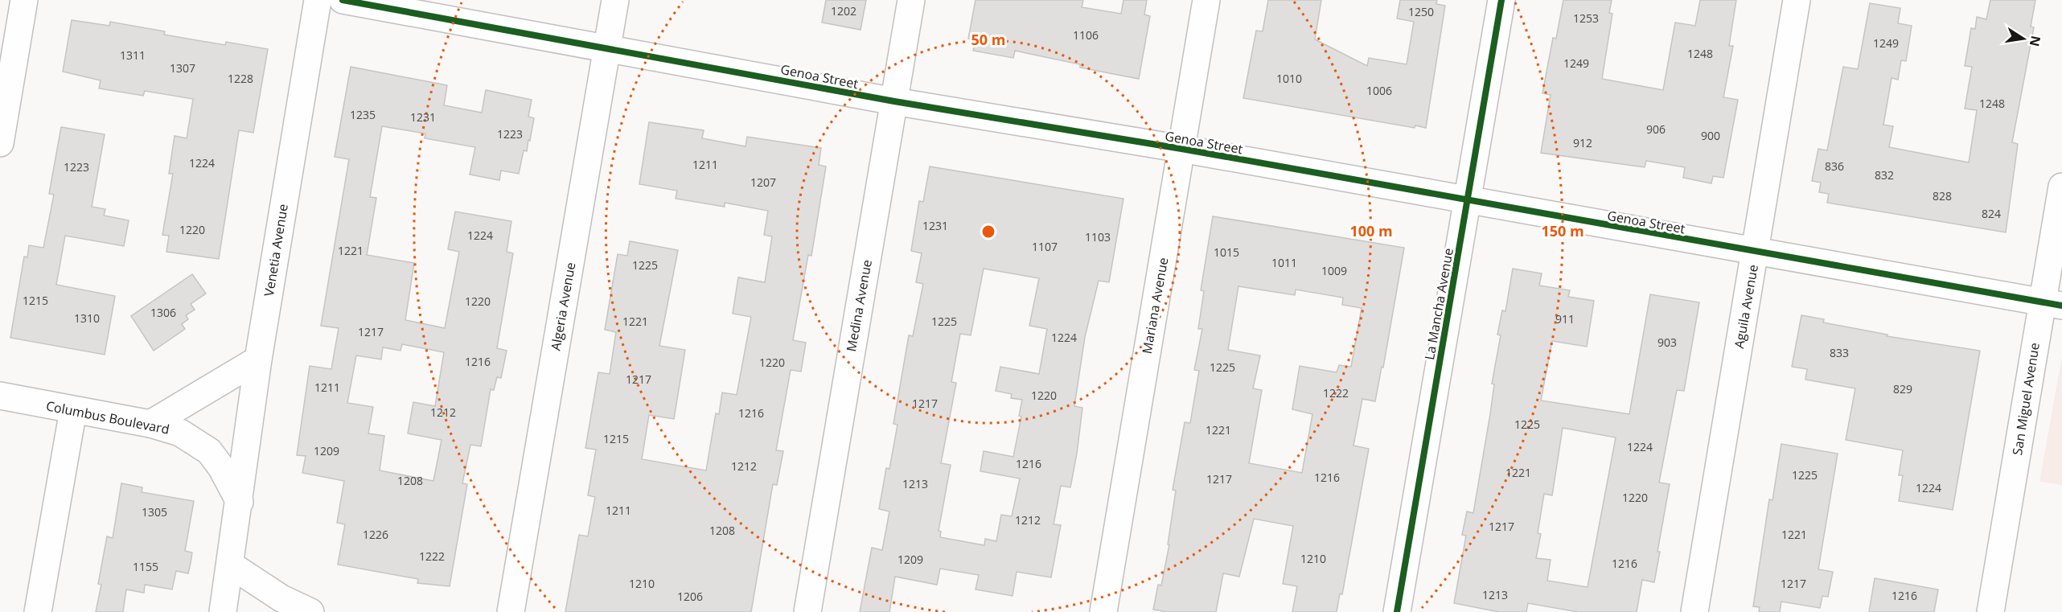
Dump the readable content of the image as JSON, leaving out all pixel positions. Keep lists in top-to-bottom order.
{
  "streets": {
    "street": [
      "Genoa Street",
      "Venetia Avenue",
      "La Mancha Avenue",
      "Medina Avenue",
      "Mariana Avenue",
      "Algeria Avenue",
      "Aguila Avenue",
      "San Miguel Avenue",
      "Columbus Boulevard"
    ]
  },
  "crossings": [
    ["Genoa Street", "La Mancha Avenue"],
    ["Genoa Street", "Medina Avenue"],
    ["Genoa Street", "Mariana Avenue"],
    ["Genoa Street", "Algeria Avenue"],
    ["Genoa Street", "Aguila Avenue"],
    ["Genoa Street", "San Miguel Avenue"],
    ["Venetia Avenue", "Columbus Boulevard"]
  ],
  "house_numbers": [
    "1202",
    "1250",
    "1253",
    "1106",
    "1249",
    "1248",
    "1311",
    "1249",
    "1307",
    "1228",
    "1010",
    "1006",
    "1248",
    "1235",
    "1231",
    "906",
    "1223",
    "900",
    "912",
    "1224",
    "1211",
    "836",
    "1223",
    "832",
    "1207",
    "828",
    "824",
    "1231",
    "1220",
    "1224",
    "1103",
    "1107",
    "1221",
    "1015",
    "1011",
    "1225",
    "1009",
    "1215",
    "1220",
    "1306",
    "1310",
    "911",
    "1221",
    "1225",
    "1217",
    "1224",
    "903",
    "833",
    "1216",
    "1220",
    "1225",
    "1217",
    "1211",
    "829",
    "1222",
    "1220",
    "1217",
    "1212",
    "1216",
    "1225",
    "1221",
    "1215",
    "1224",
    "1209",
    "1216",
    "1212",
    "1221",
    "1225",
    "1216",
    "1217",
    "1208",
    "1213",
    "1224",
    "1220",
    "1211",
    "1305",
    "1212",
    "1217",
    "1208",
    "1226",
    "1221",
    "1222",
    "1210",
    "1209",
    "1216",
    "1155",
    "1210",
    "1217",
    "1213",
    "1216",
    "1206"
  ],
  "north": "right",
  "rings": ["50 m", "100 m", "150 m"]
}
